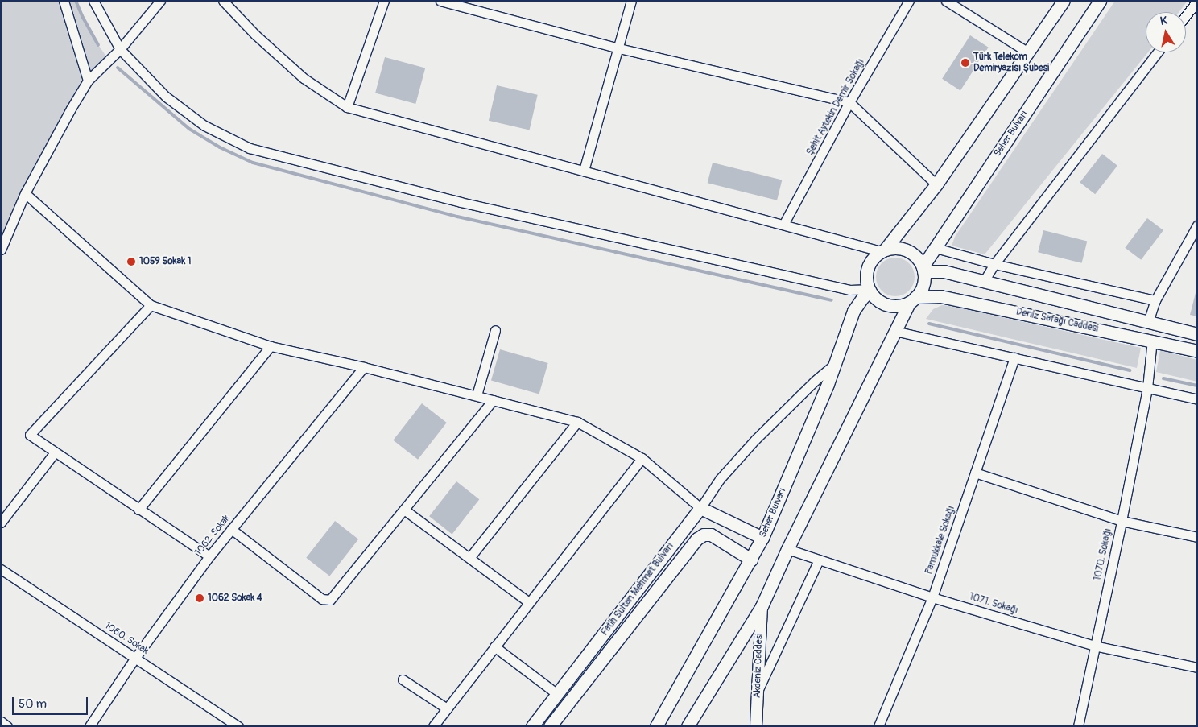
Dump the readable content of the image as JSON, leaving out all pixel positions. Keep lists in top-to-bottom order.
{
  "streets": {
    "main road": ["Seher Bulvarı", "Deniz Safağı Caddesi", "Fatih Sultan Mehmet Bulvarı"],
    "street": [
      "Şehit Aytekin Demir Sokağı",
      "1062. Sokak",
      "Pamukkale Sokağı",
      "1070. Sokağı",
      "1071. Sokağı",
      "1060. Sokak",
      "Akdeniz Caddesi"
    ]
  },
  "crossings": [
    ["Seher Bulvarı", "Deniz Safağı Caddesi"],
    ["Seher Bulvarı", "Fatih Sultan Mehmet Bulvarı"],
    ["Deniz Safağı Caddesi", "1070. Sokağı"],
    ["1062. Sokak", "1060. Sokak"],
    ["Pamukkale Sokağı", "1071. Sokağı"],
    ["1070. Sokağı", "1071. Sokağı"]
  ],
  "places": ["Türk Telekom Demiryazısı Şubesi", "1059 Sokak 1", "1062 Sokak 4"],
  "scale_bar": "50 m",
  "north": "top"
}
